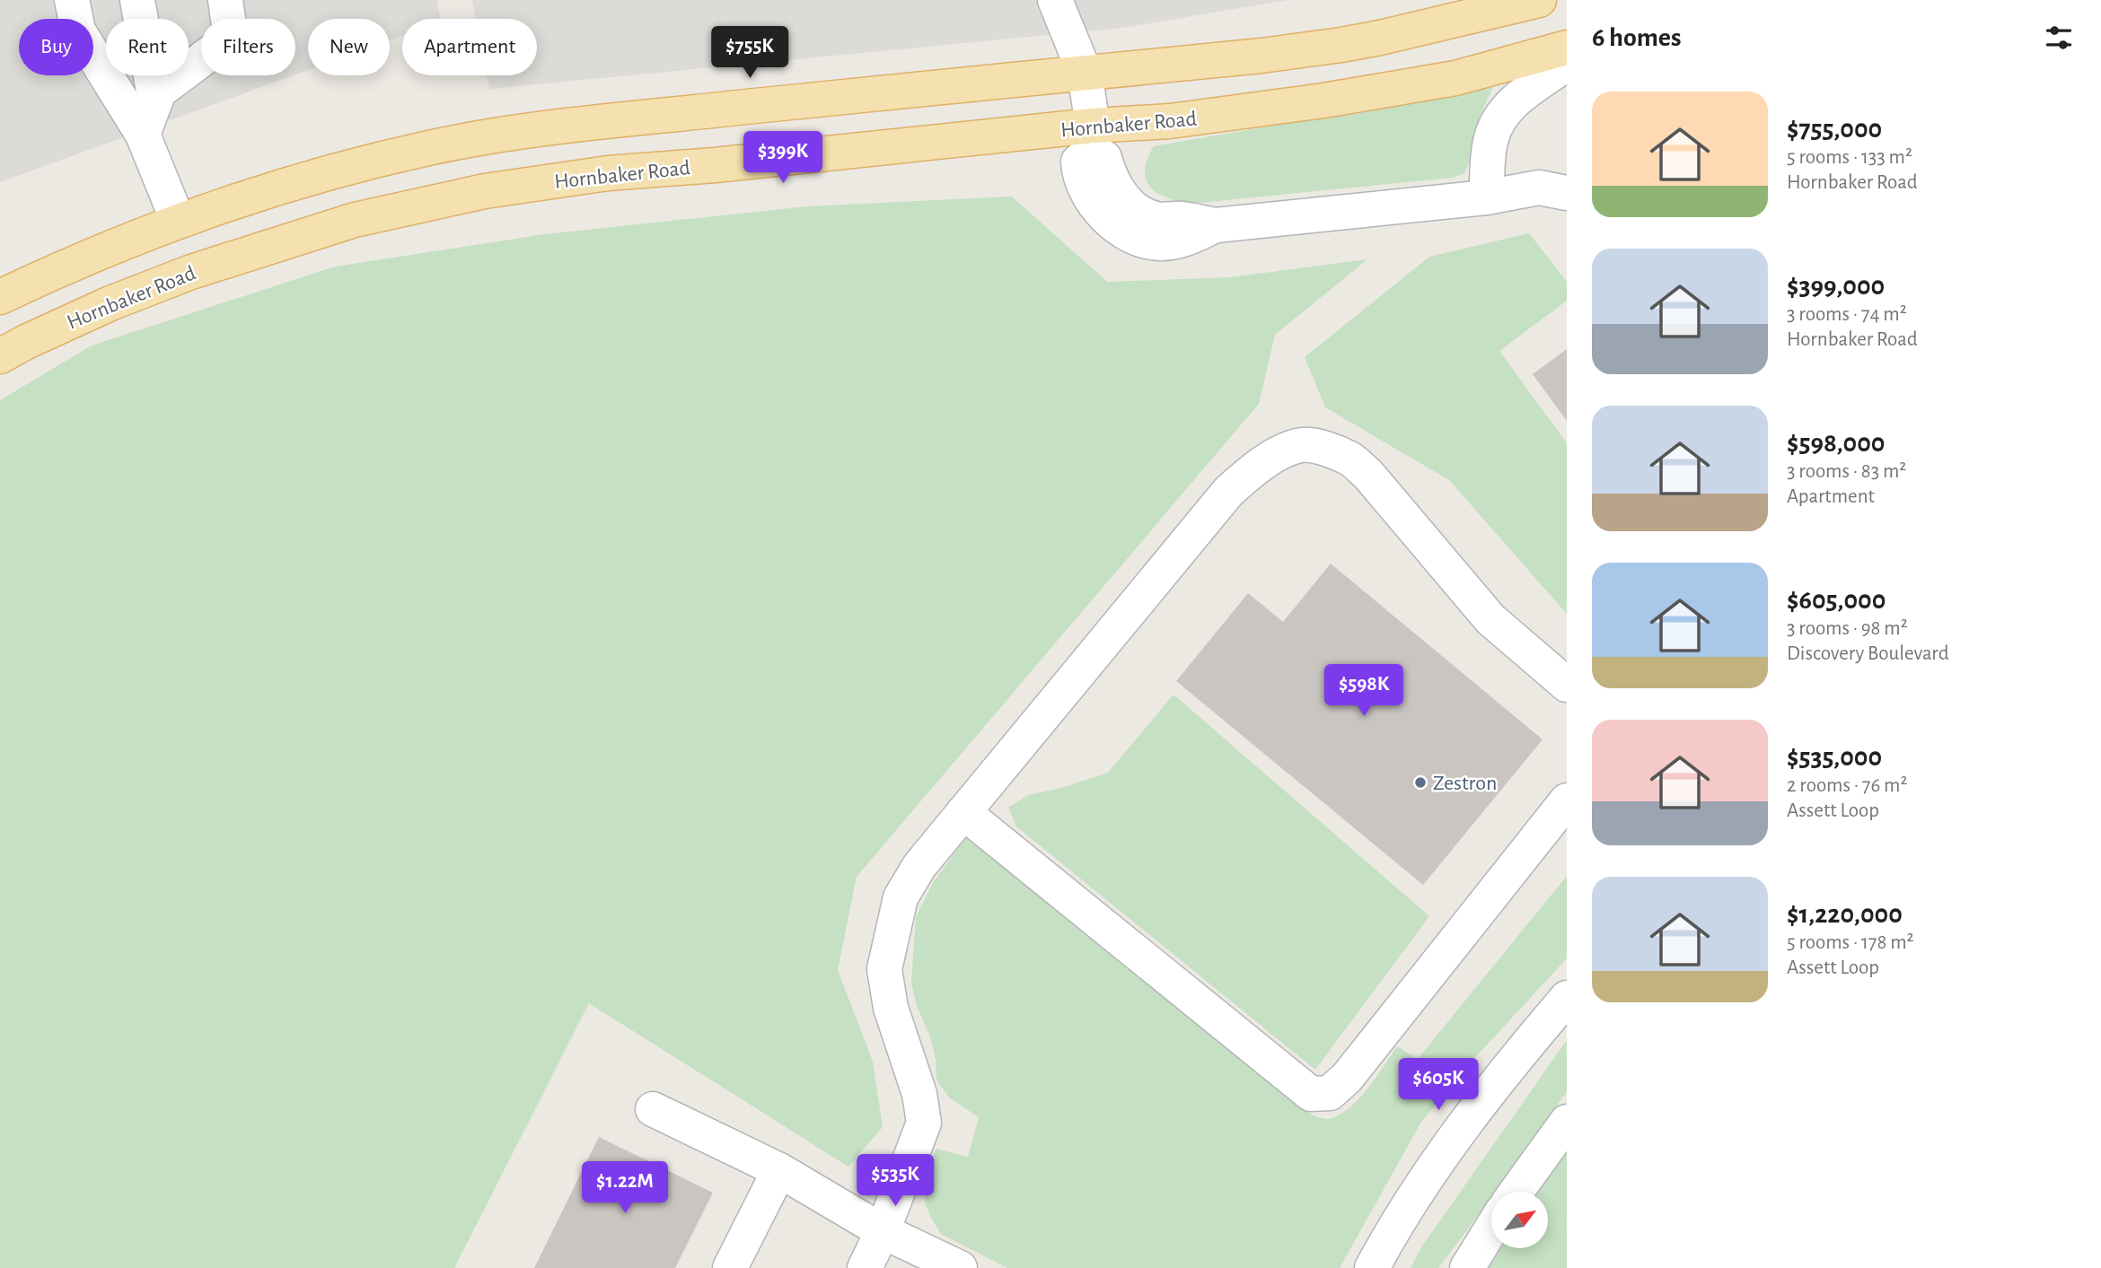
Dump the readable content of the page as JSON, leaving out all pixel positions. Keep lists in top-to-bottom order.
{
  "streets": {
    "main road": ["Hornbaker Road"]
  },
  "places": ["Zestron"],
  "north": "top right",
  "page": {
    "heading": "6 homes",
    "chip": [
      "Buy",
      "Rent",
      "Filters",
      "New",
      "Apartment"
    ],
    "price": [
      "$755K",
      "$399K",
      "$598K",
      "$605K",
      "$535K",
      "$1.22M"
    ],
    "list": [
      {
        "name": "$755,000",
        "note": "5 rooms · 133 m² · Hornbaker Road"
      },
      {
        "name": "$399,000",
        "note": "3 rooms · 74 m² · Hornbaker Road"
      },
      {
        "name": "$598,000",
        "note": "3 rooms · 83 m² · Apartment"
      },
      {
        "name": "$605,000",
        "note": "3 rooms · 98 m² · Discovery Boulevard"
      },
      {
        "name": "$535,000",
        "note": "2 rooms · 76 m² · Assett Loop"
      },
      {
        "name": "$1,220,000",
        "note": "5 rooms · 178 m² · Assett Loop"
      }
    ]
  }
}
